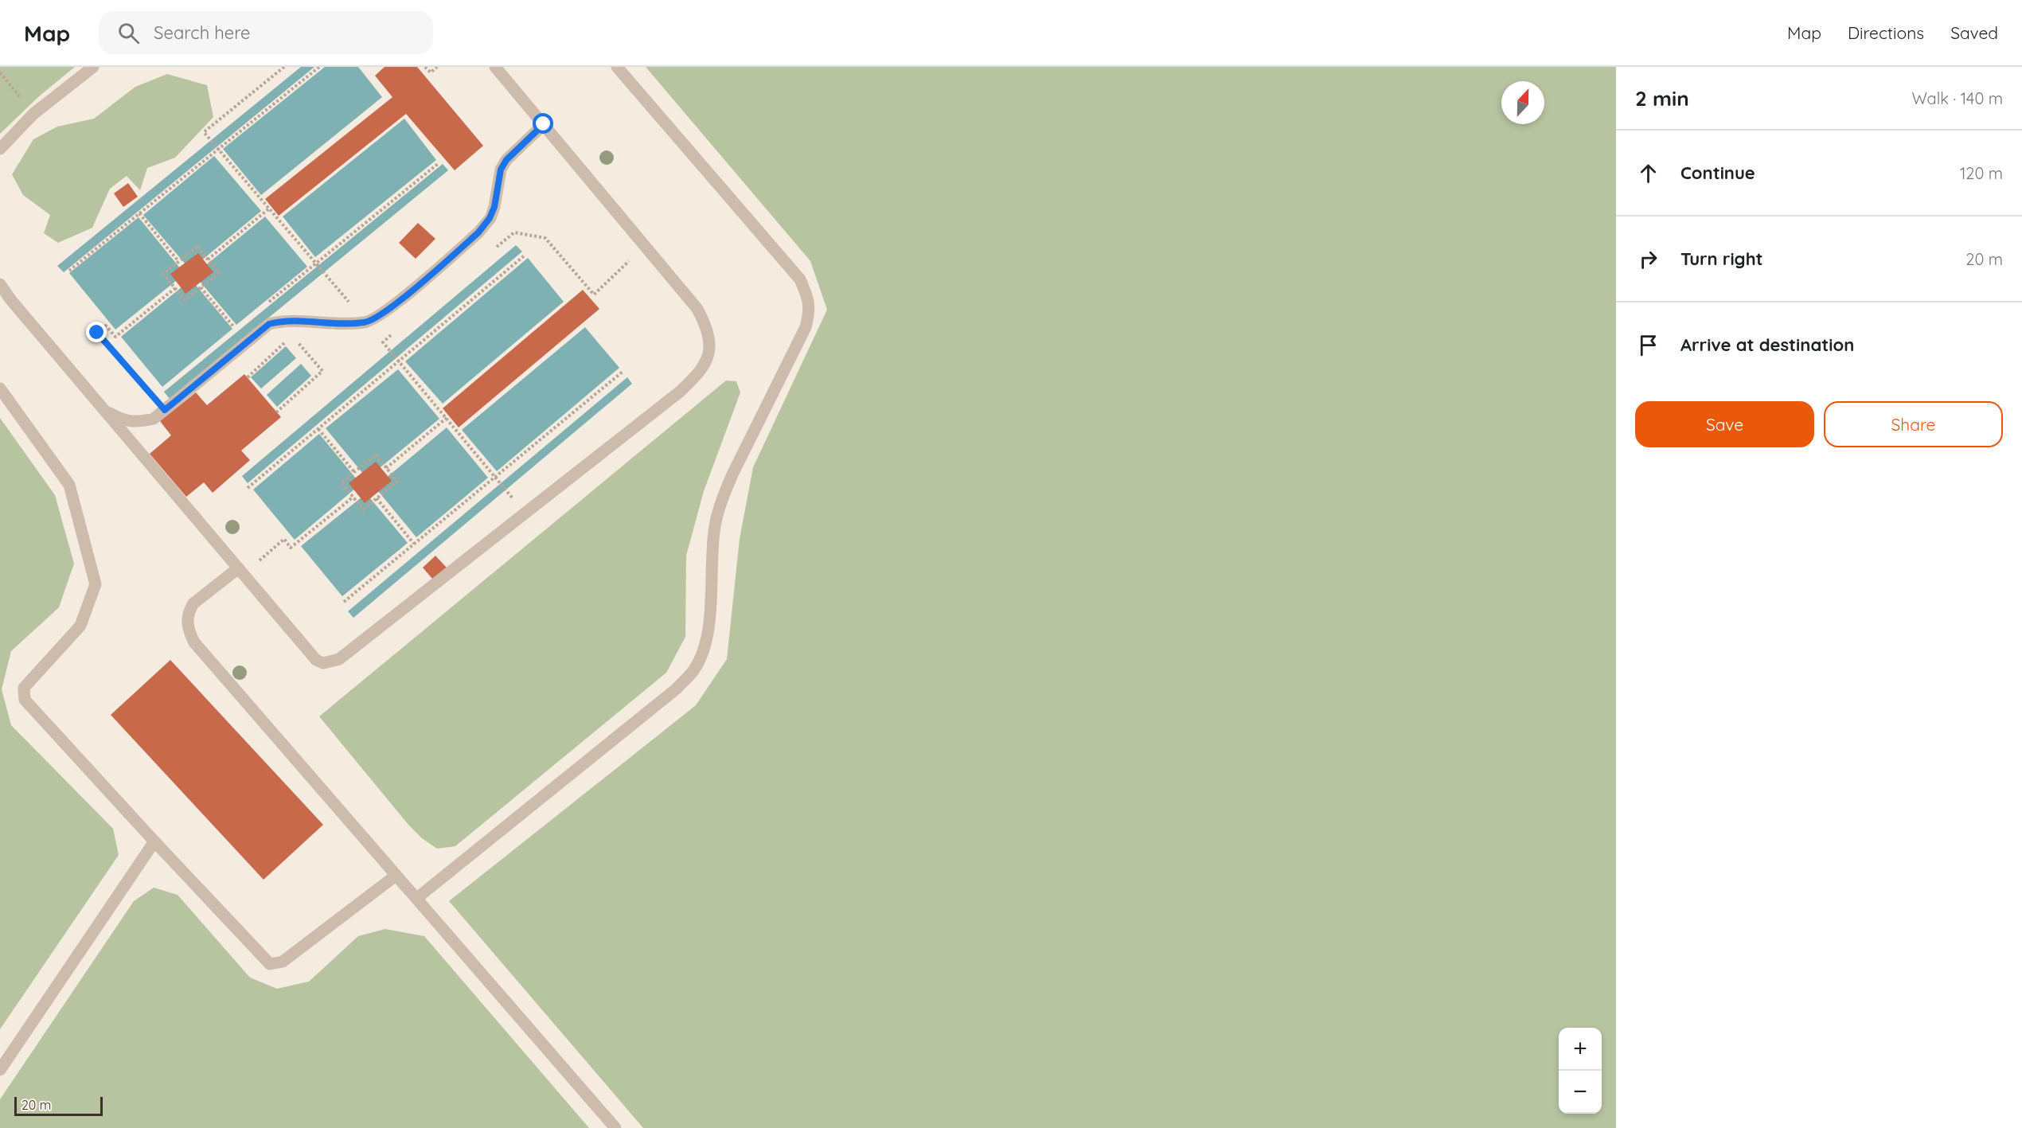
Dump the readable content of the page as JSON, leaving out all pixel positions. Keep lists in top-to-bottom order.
{
  "scale_bar": "20 m",
  "north": "top",
  "page": {
    "header": "Map",
    "search": "Search here",
    "nav": ["Map", "Directions", "Saved"],
    "heading": ["2 min", "Walk · 140 m"],
    "list": [
      ["Continue", "120 m"],
      ["Turn right", "20 m"],
      "Arrive at destination"
    ],
    "buttons": ["Save", "Share"],
    "map_buttons": ["+", "−"],
    "scale": "20 m"
  }
}
